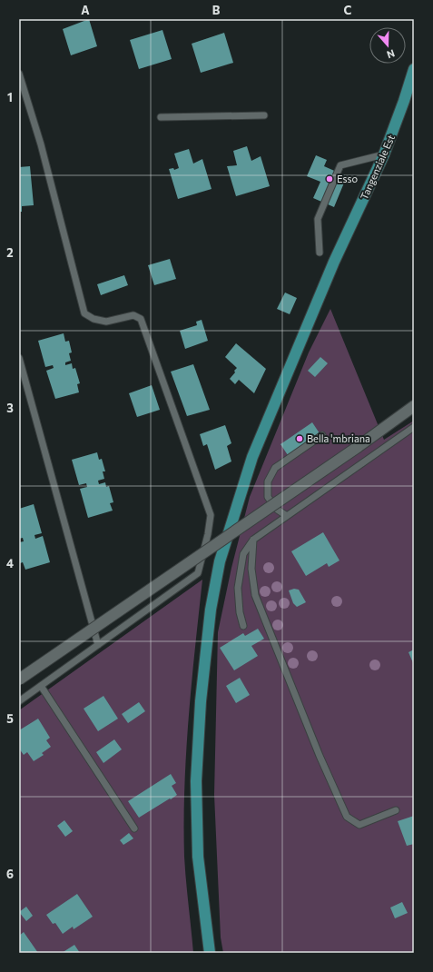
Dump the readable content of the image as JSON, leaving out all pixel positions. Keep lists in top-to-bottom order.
{
  "streets": {
    "main road": ["Tangenziale Est"]
  },
  "places": ["Esso", "Bella 'mbriana"],
  "north": "bottom",
  "grid": {
    "columns": ["A", "B", "C"],
    "rows": [
      "1",
      "2",
      "3",
      "4",
      "5",
      "6"
    ]
  }
}
